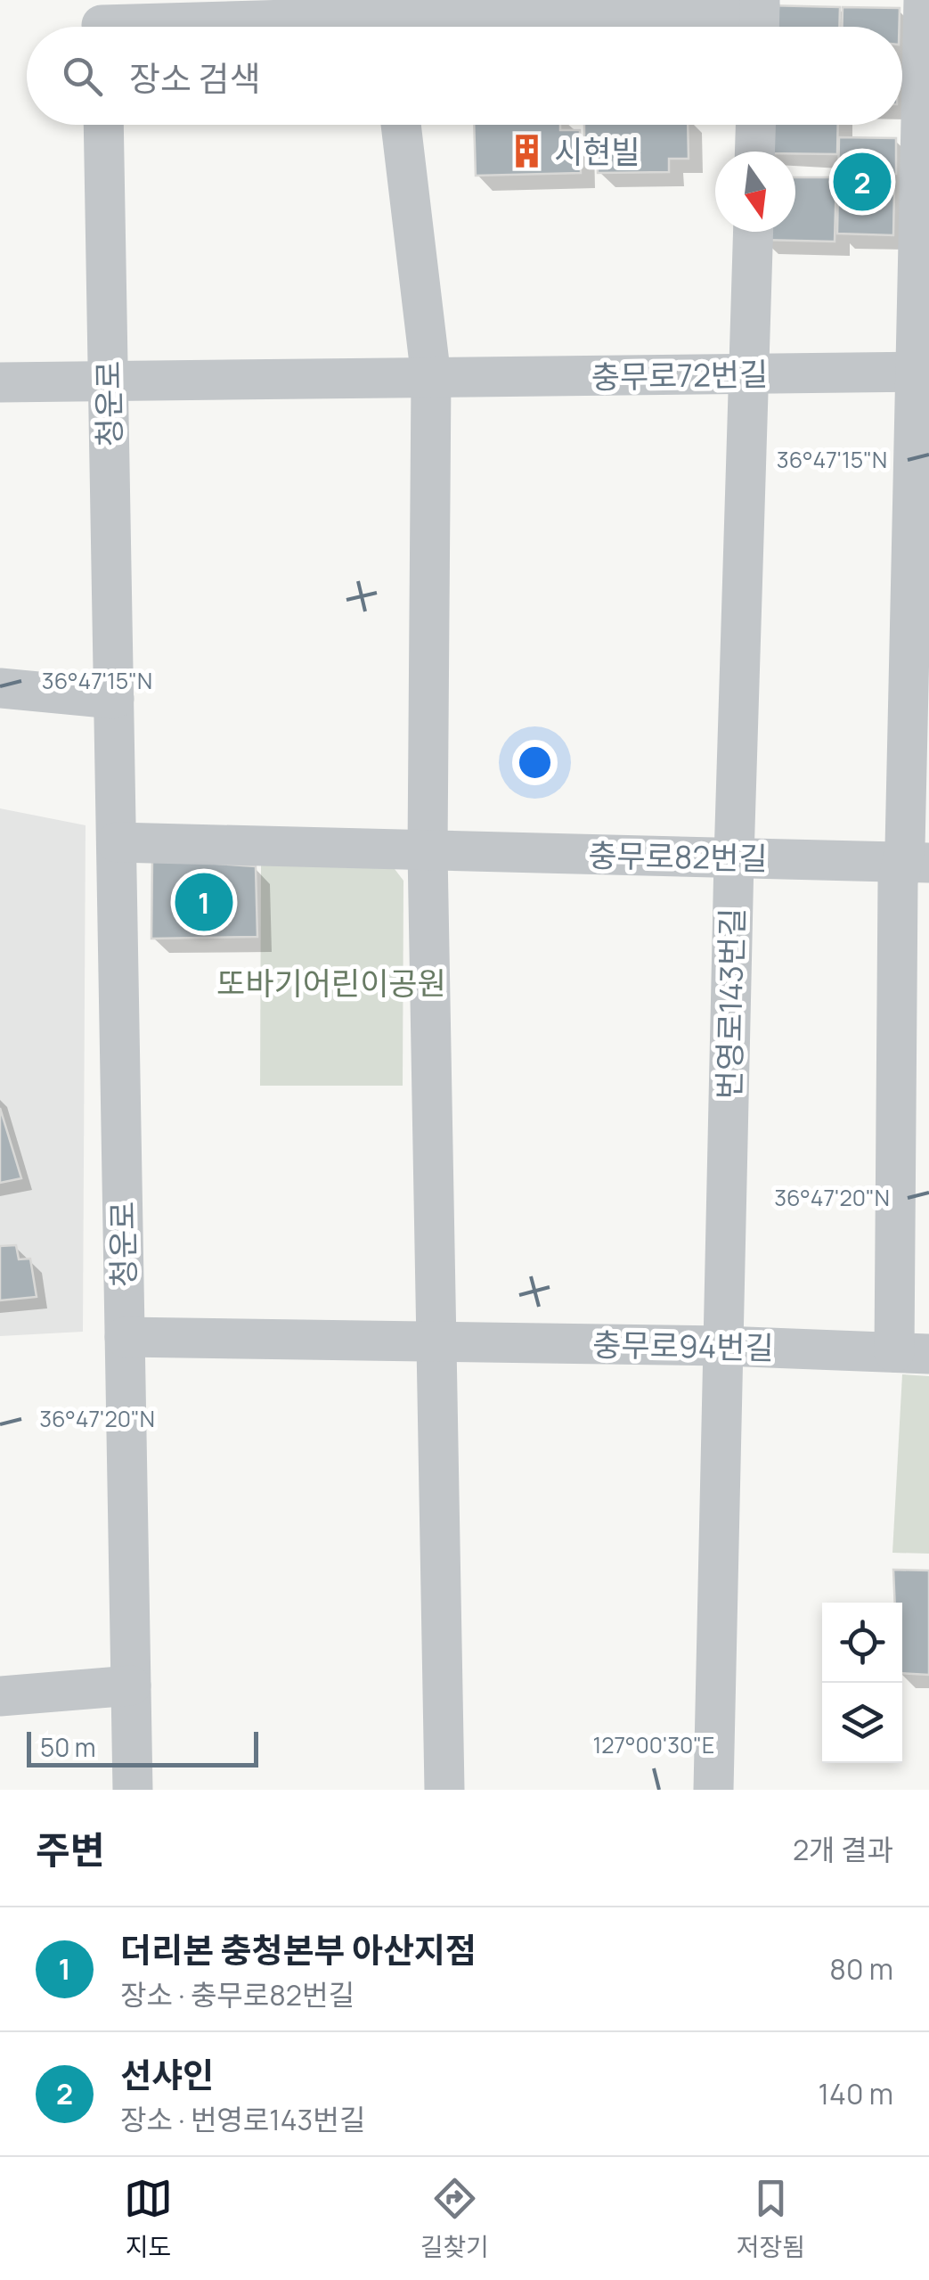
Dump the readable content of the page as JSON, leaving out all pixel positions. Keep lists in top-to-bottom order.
{
  "streets": {
    "street": [
      "충무로72번길",
      "청운로",
      "충무로82번길",
      "번영로143번길",
      "충무로94번길"
    ]
  },
  "crossings": [
    ["충무로72번길", "청운로"],
    ["충무로72번길", "번영로143번길"],
    ["청운로", "충무로82번길"],
    ["청운로", "충무로94번길"],
    ["충무로82번길", "번영로143번길"],
    ["번영로143번길", "충무로94번길"]
  ],
  "parks": ["또바기어린이공원"],
  "places": {
    "building": ["시현빌"]
  },
  "scale_bar": "50 m",
  "north": "bottom",
  "page": {
    "search": "장소 검색",
    "pins": ["2", "1"],
    "scale": "50 m",
    "heading": ["주변", "2개 결과"],
    "list": [
      {
        "mark": "1",
        "name": "더리본 충청본부 아산지점",
        "note": "장소 · 충무로82번길",
        "value": "80 m"
      },
      {
        "mark": "2",
        "name": "선샤인",
        "note": "장소 · 번영로143번길",
        "value": "140 m"
      }
    ],
    "nav": ["지도", "길찾기", "저장됨"]
  },
  "coordinates": ["36°47'15\"N", "36°47'20\"N", "127°00'30\"E"]
}
